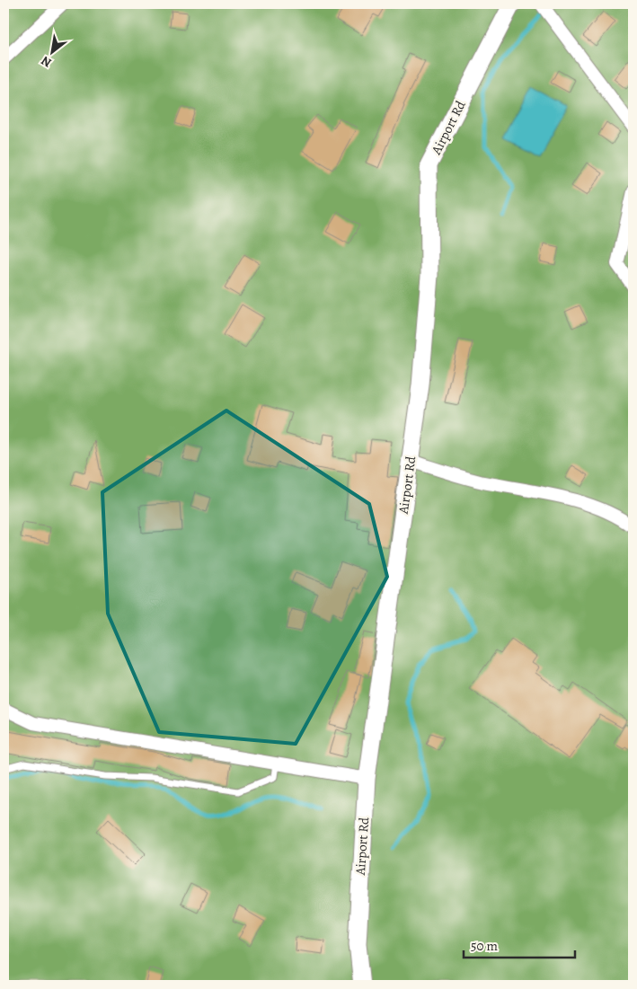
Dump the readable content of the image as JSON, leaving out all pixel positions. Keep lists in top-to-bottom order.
{
  "streets": {
    "main road": ["Airport Rd"]
  },
  "scale_bar": "50 m",
  "north": "bottom left"
}
